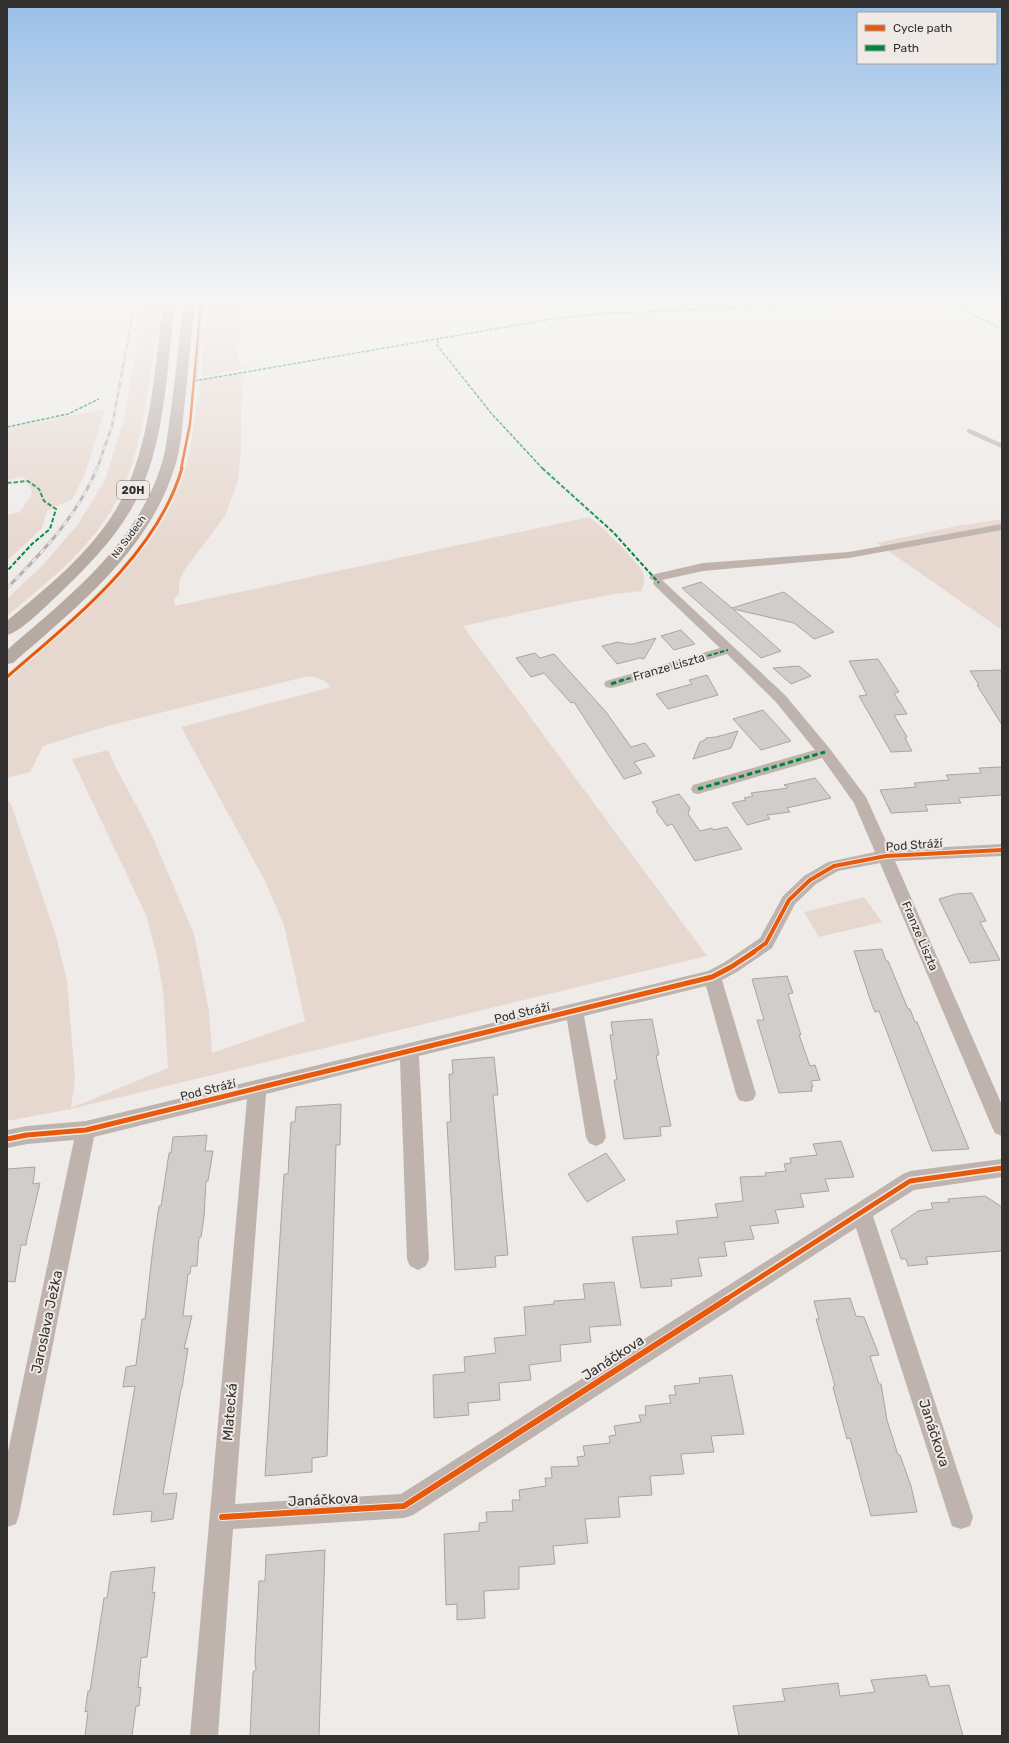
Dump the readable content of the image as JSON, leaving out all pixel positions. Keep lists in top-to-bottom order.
{
  "streets": {
    "main road": ["20H", "Na Sudech"],
    "street": [
      "Franze Liszta",
      "Pod Stráží",
      "Jaroslava Ježka",
      "Janáčkova",
      "Mlatecká"
    ]
  },
  "crossings": [
    ["Franze Liszta", "Pod Stráží"],
    ["Pod Stráží", "Jaroslava Ježka"],
    ["Pod Stráží", "Mlatecká"],
    ["Janáčkova", "Mlatecká"]
  ],
  "legend": ["Cycle path", "Path"]
}
